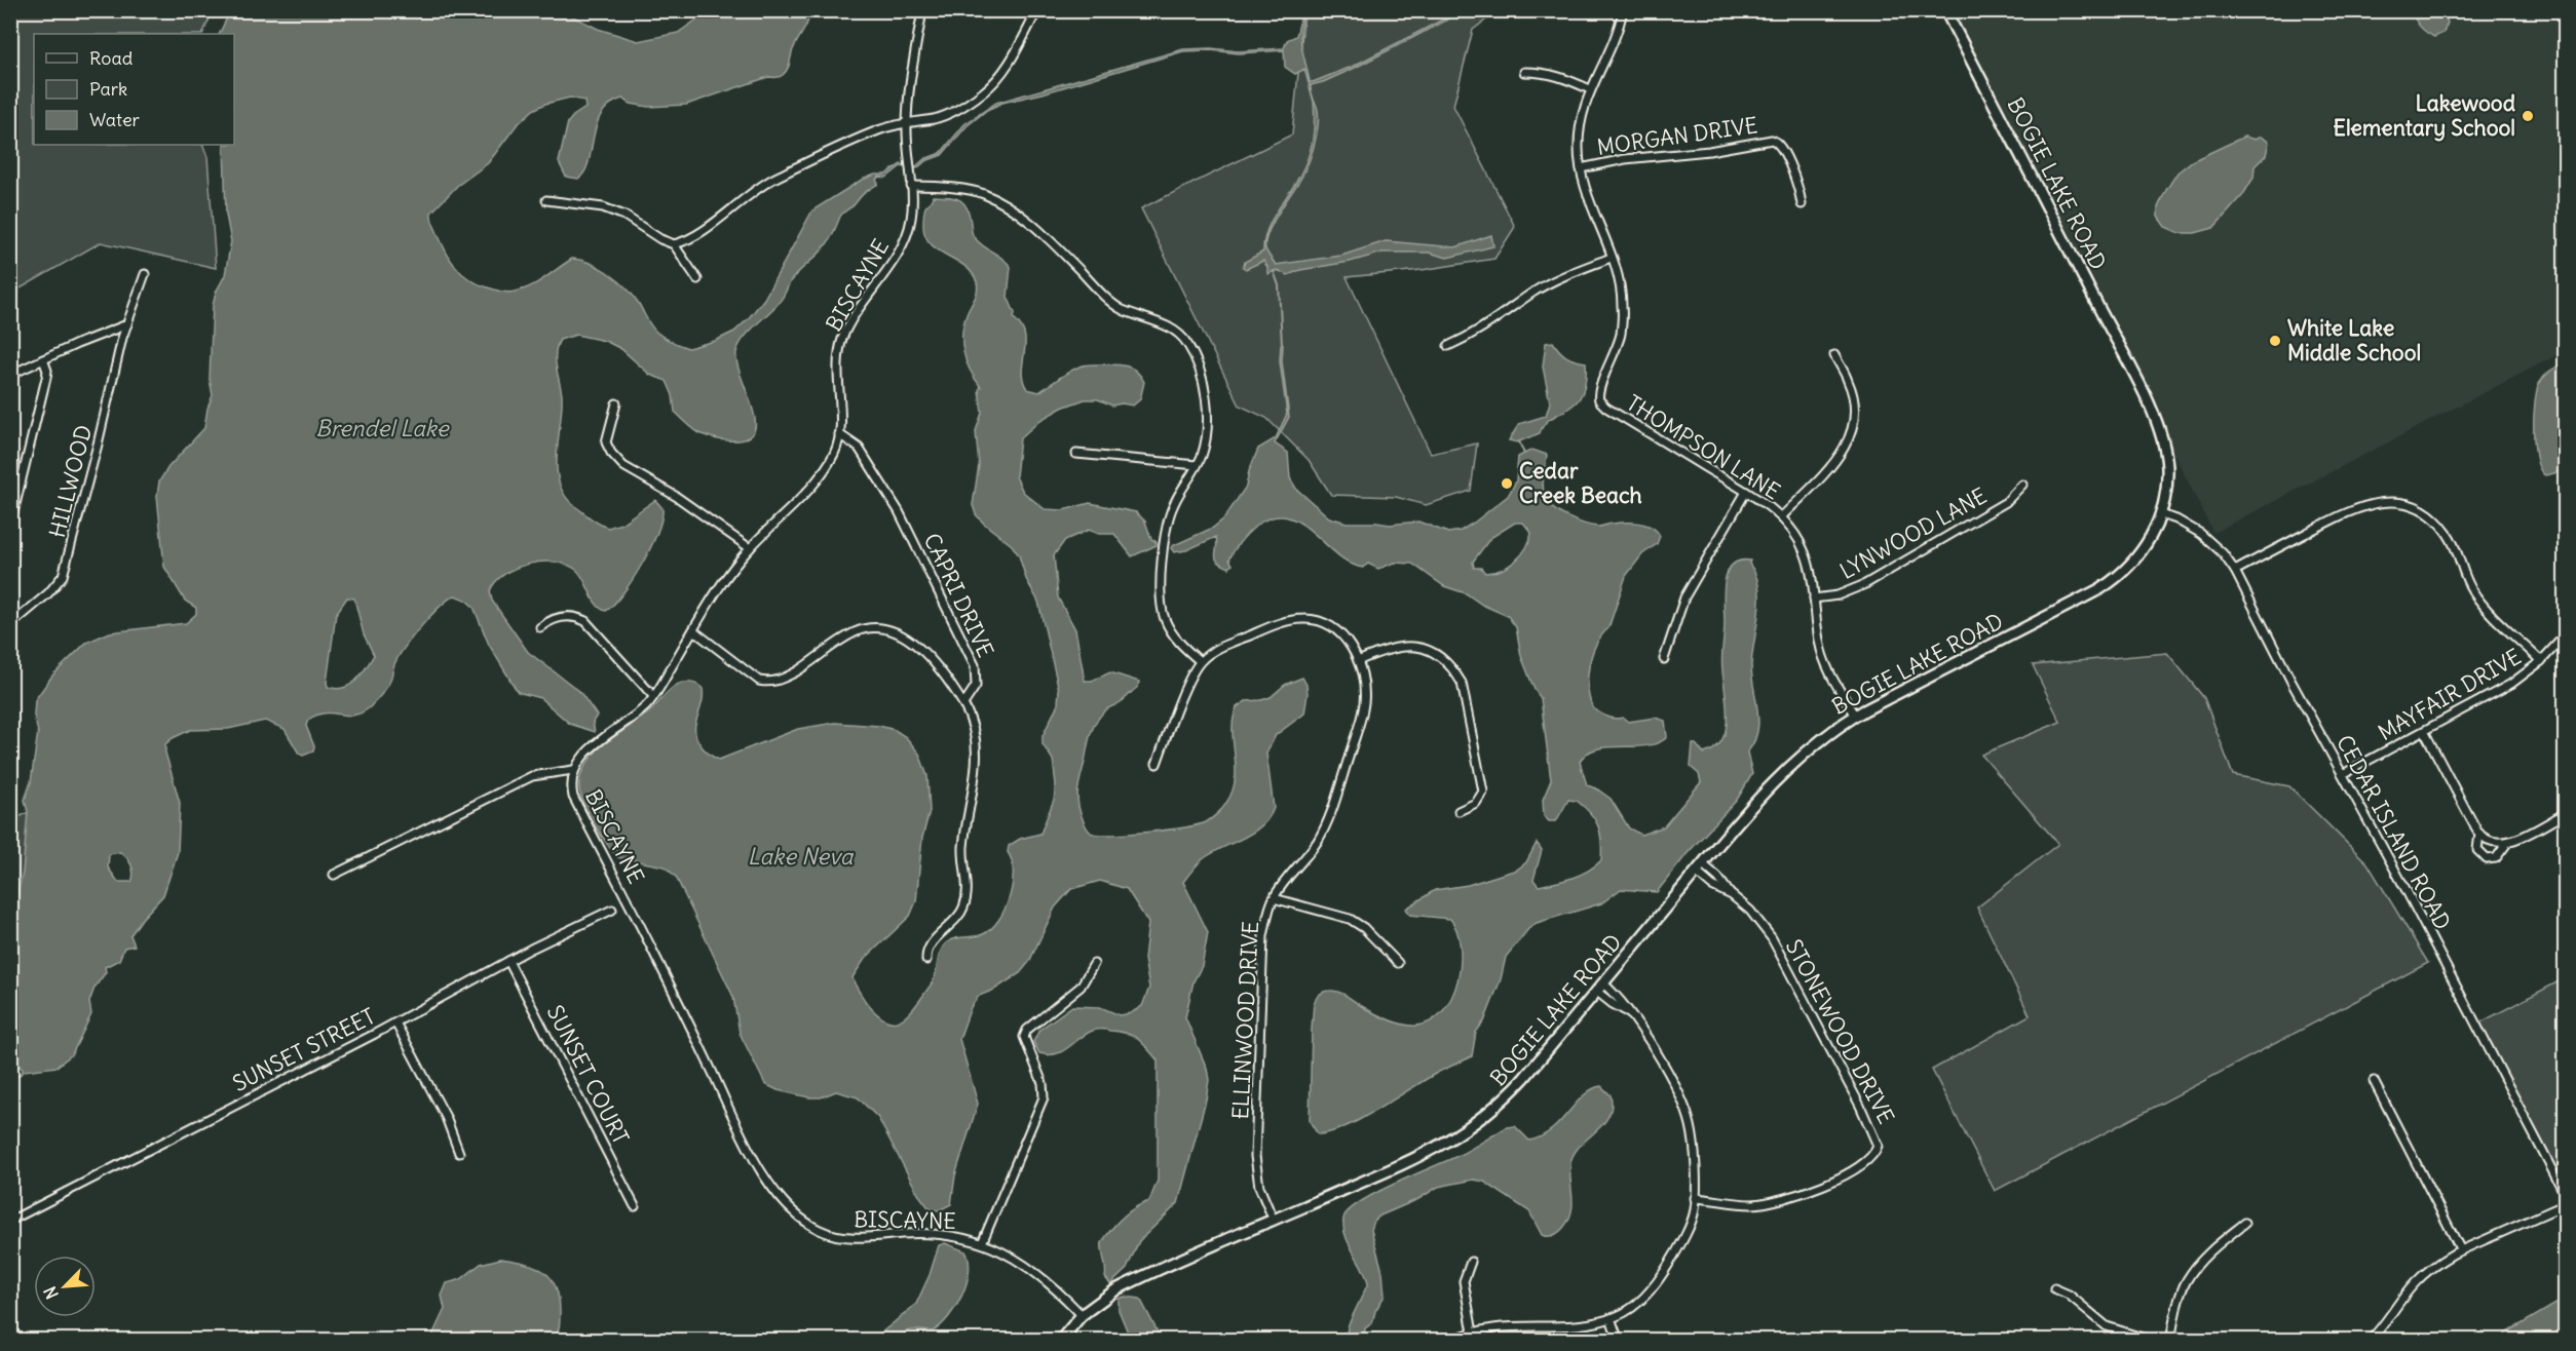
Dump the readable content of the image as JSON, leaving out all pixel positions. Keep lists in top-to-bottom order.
{
  "streets": {
    "main road": ["BOGIE LAKE ROAD"],
    "street": [
      "MORGAN DRIVE",
      "BISCAYNE",
      "THOMPSON LANE",
      "HILLWOOD",
      "LYNWOOD LANE",
      "CAPRI DRIVE",
      "MAYFAIR DRIVE",
      "CEDAR ISLAND ROAD",
      "ELLINWOOD DRIVE",
      "STONEWOOD DRIVE",
      "SUNSET STREET",
      "SUNSET COURT"
    ]
  },
  "crossings": [
    ["MORGAN DRIVE", "THOMPSON LANE"],
    ["BOGIE LAKE ROAD", "BISCAYNE"],
    ["BOGIE LAKE ROAD", "THOMPSON LANE"],
    ["BOGIE LAKE ROAD", "CEDAR ISLAND ROAD"],
    ["BOGIE LAKE ROAD", "ELLINWOOD DRIVE"],
    ["BOGIE LAKE ROAD", "STONEWOOD DRIVE"],
    ["BISCAYNE", "CAPRI DRIVE"],
    ["THOMPSON LANE", "LYNWOOD LANE"],
    ["MAYFAIR DRIVE", "CEDAR ISLAND ROAD"],
    ["SUNSET STREET", "SUNSET COURT"]
  ],
  "water": ["Brendel Lake", "Lake Neva"],
  "places": ["Lakewood Elementary School", "White Lake Middle School", "Cedar Creek Beach"],
  "legend": ["Road", "Park", "Water"],
  "north": "bottom left"
}
